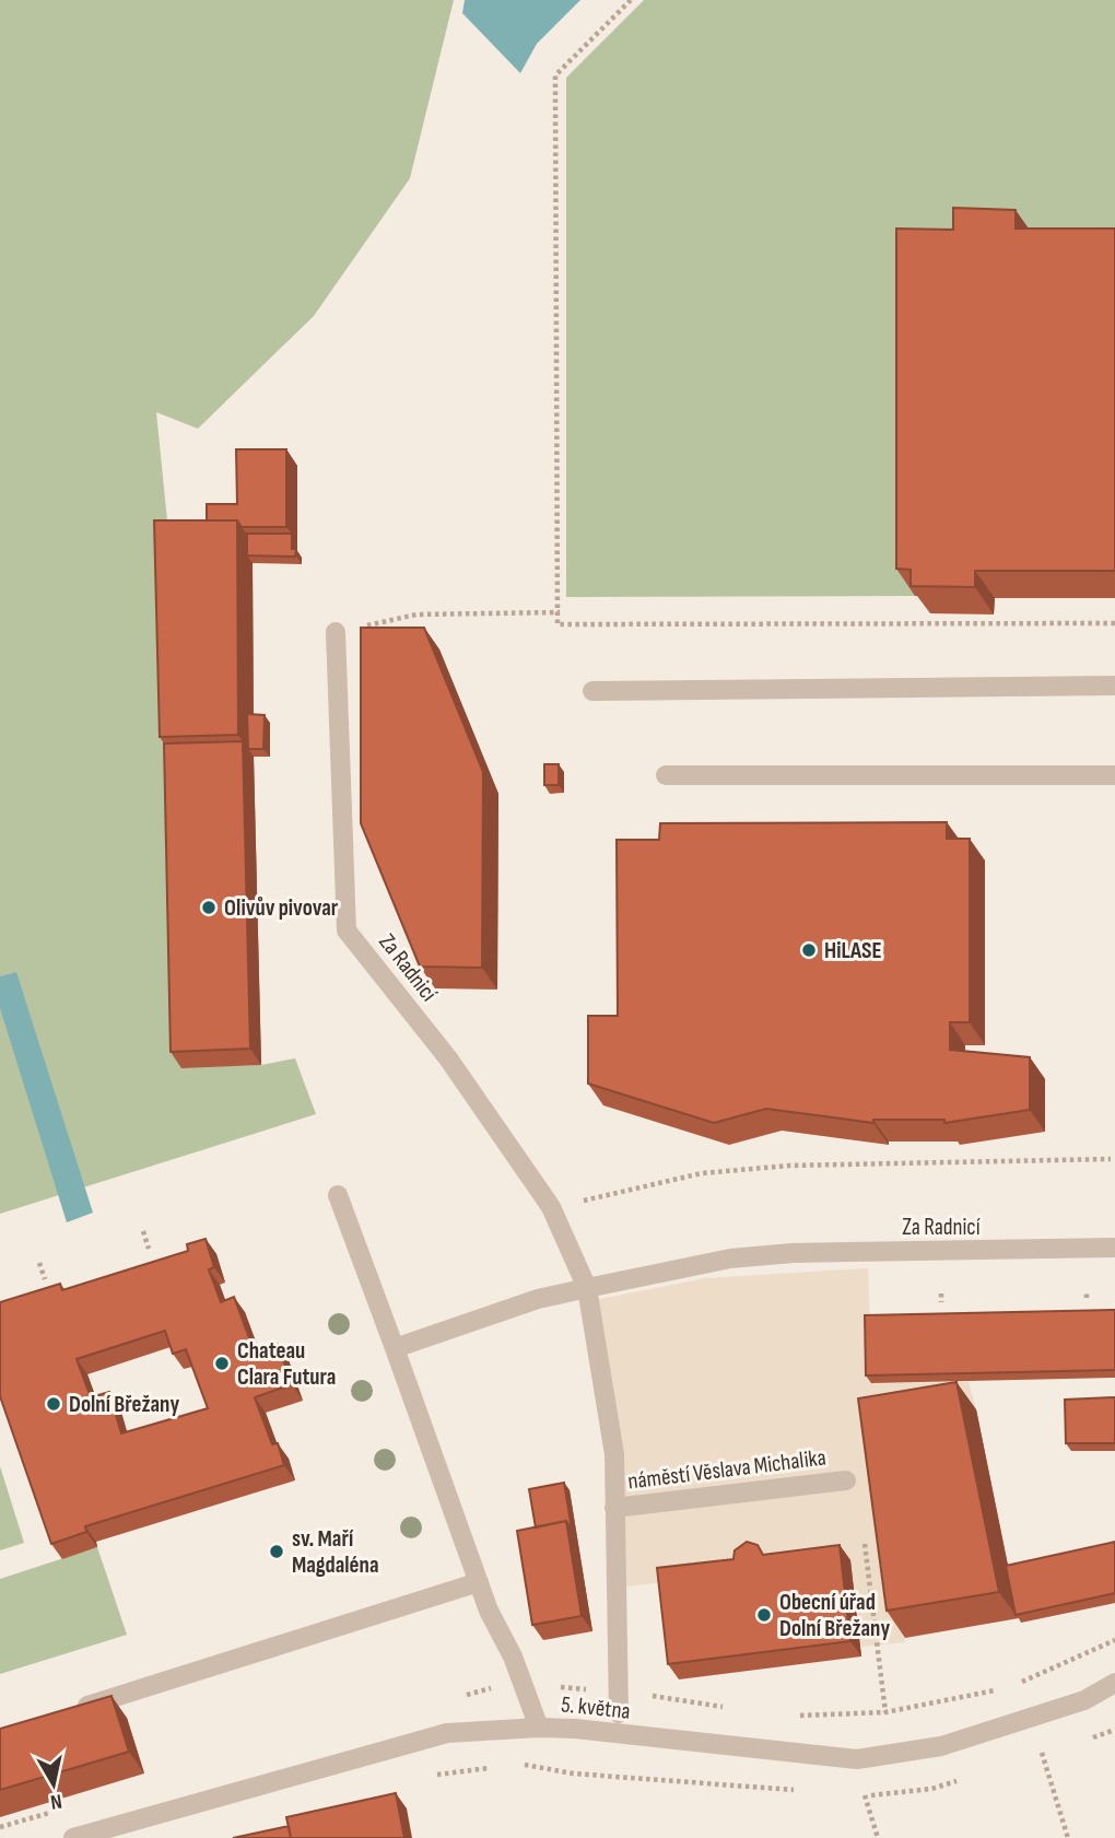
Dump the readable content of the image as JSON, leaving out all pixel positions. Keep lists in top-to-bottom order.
{
  "streets": {
    "street": ["Za Radnicí", "náměstí Věslava Michalika", "5. května"]
  },
  "crossings": [
    ["Za Radnicí", "náměstí Věslava Michalika"],
    ["Za Radnicí", "5. května"]
  ],
  "places": [
    "Olivův pivovar",
    "HiLASE",
    "Chateau Clara Futura",
    "Dolní Břežany",
    "sv. Maří Magdaléna",
    "Obecní úřad Dolní Břežany"
  ],
  "north": "bottom"
}
